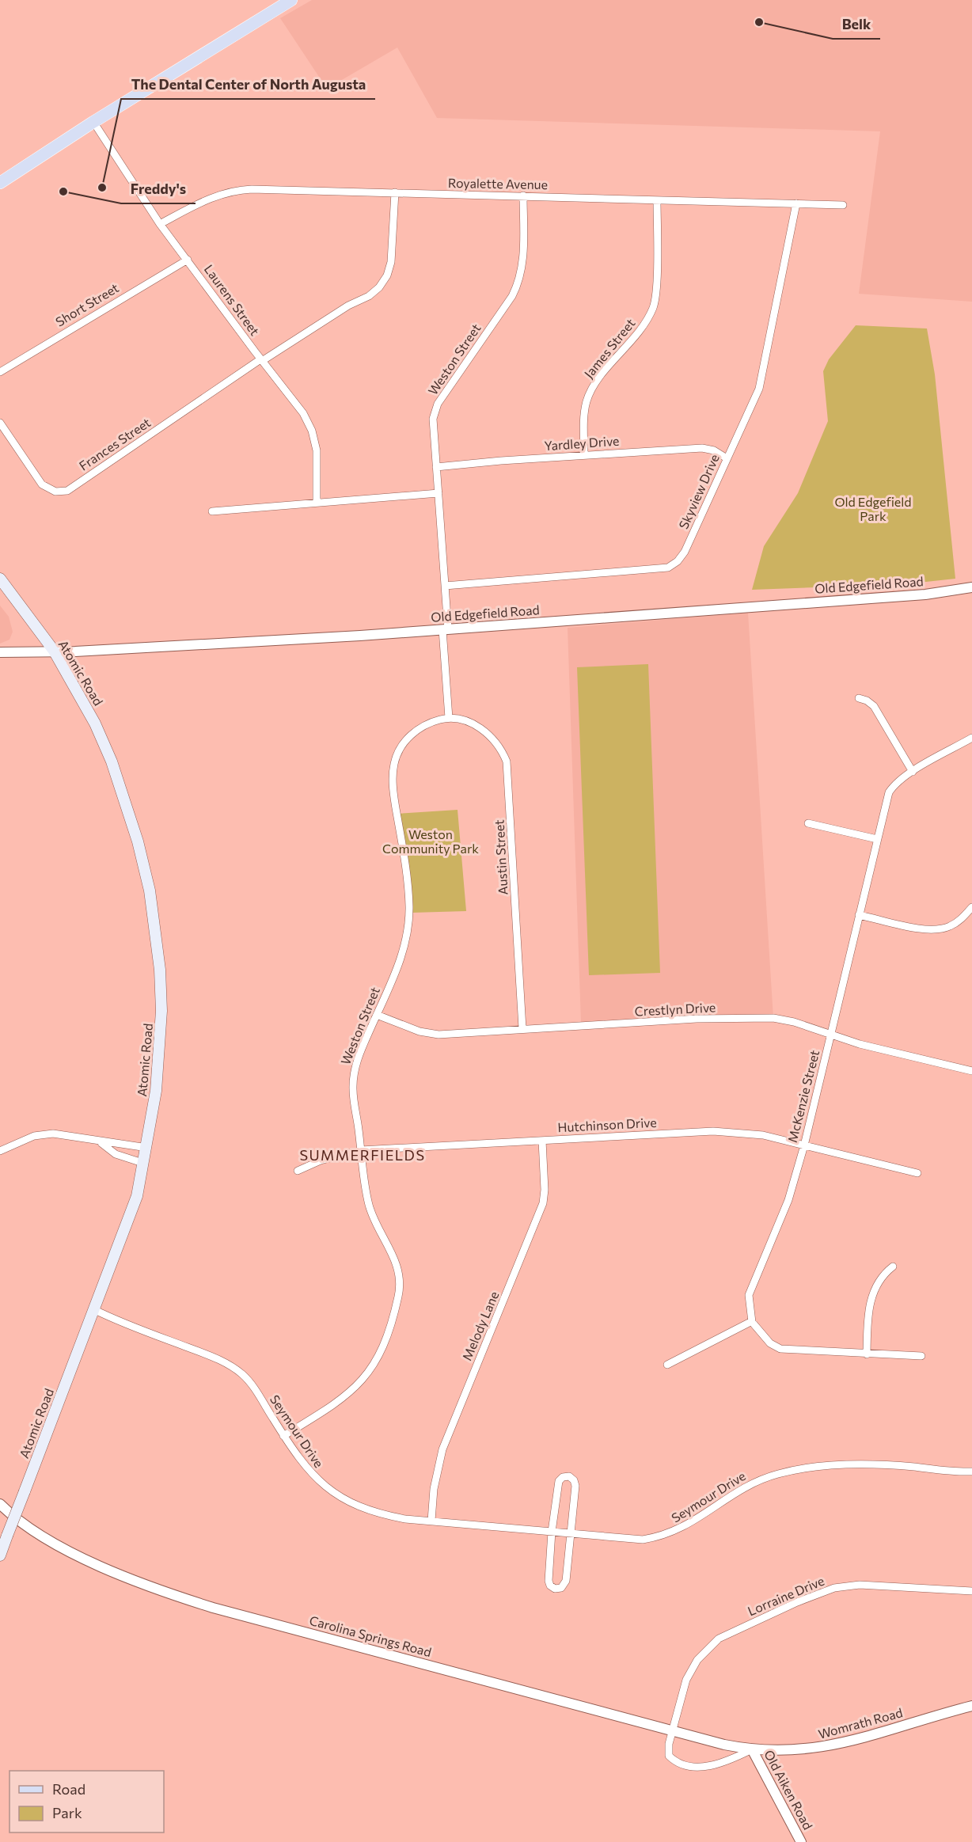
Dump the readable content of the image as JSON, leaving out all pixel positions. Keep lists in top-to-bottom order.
{
  "streets": {
    "main road": ["Atomic Road"],
    "street": [
      "Royalette Avenue",
      "Laurens Street",
      "Short Street",
      "James Street",
      "Weston Street",
      "Yardley Drive",
      "Frances Street",
      "Skyview Drive",
      "Old Edgefield Road",
      "Austin Street",
      "Crestlyn Drive",
      "McKenzie Street",
      "Hutchinson Drive",
      "Melody Lane",
      "Seymour Drive",
      "Lorraine Drive",
      "Carolina Springs Road",
      "Womrath Road",
      "Old Aiken Road"
    ]
  },
  "crossings": [
    ["Royalette Avenue", "Laurens Street"],
    ["Royalette Avenue", "James Street"],
    ["Royalette Avenue", "Weston Street"],
    ["Royalette Avenue", "Frances Street"],
    ["Royalette Avenue", "Skyview Drive"],
    ["Laurens Street", "Short Street"],
    ["Laurens Street", "Frances Street"],
    ["James Street", "Yardley Drive"],
    ["Weston Street", "Yardley Drive"],
    ["Weston Street", "Skyview Drive"],
    ["Weston Street", "Old Edgefield Road"],
    ["Weston Street", "Austin Street"],
    ["Weston Street", "Crestlyn Drive"],
    ["Weston Street", "Hutchinson Drive"],
    ["Weston Street", "Seymour Drive"],
    ["Yardley Drive", "Skyview Drive"],
    ["Old Edgefield Road", "Atomic Road"],
    ["Atomic Road", "Seymour Drive"],
    ["Austin Street", "Crestlyn Drive"],
    ["Crestlyn Drive", "McKenzie Street"],
    ["McKenzie Street", "Hutchinson Drive"],
    ["Hutchinson Drive", "Melody Lane"],
    ["Melody Lane", "Seymour Drive"],
    ["Lorraine Drive", "Carolina Springs Road"],
    ["Lorraine Drive", "Womrath Road"],
    ["Lorraine Drive", "Old Aiken Road"],
    ["Carolina Springs Road", "Womrath Road"],
    ["Carolina Springs Road", "Old Aiken Road"],
    ["Womrath Road", "Old Aiken Road"]
  ],
  "districts": ["SUMMERFIELDS"],
  "parks": ["Old Edgefield Park", "Weston Community Park"],
  "places": ["Belk", "The Dental Center of North Augusta", "Freddy's"],
  "legend": ["Road", "Park"]
}
